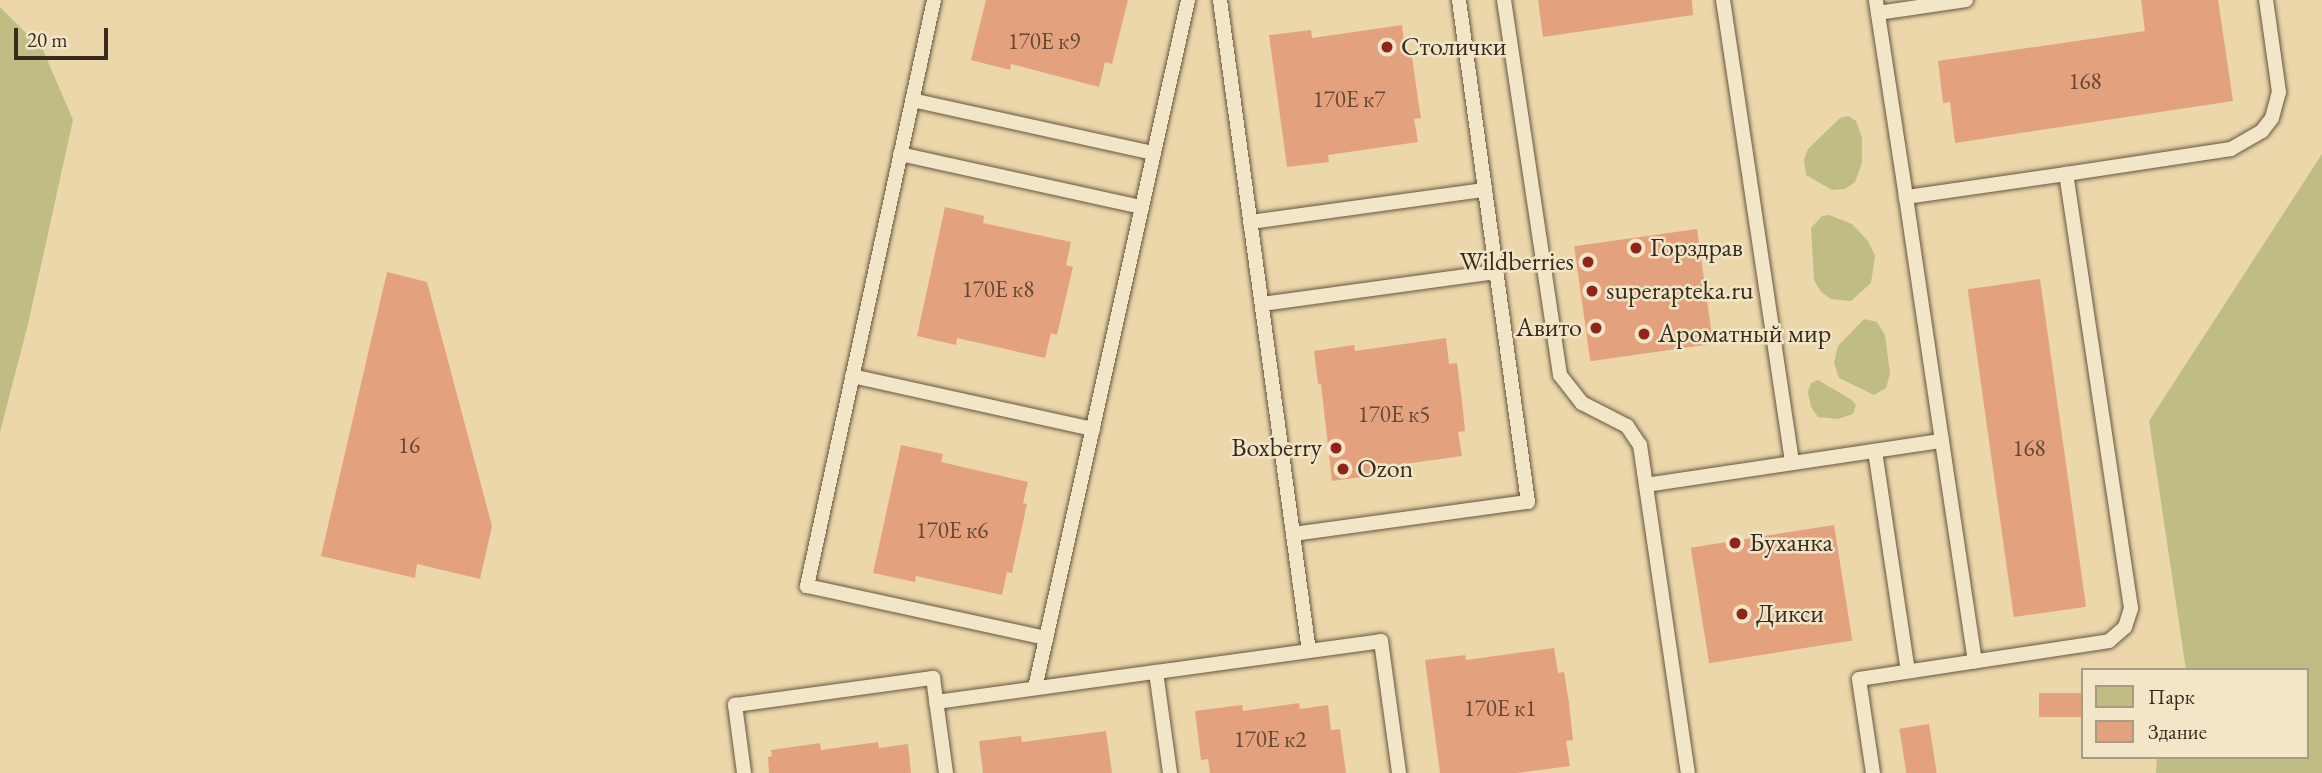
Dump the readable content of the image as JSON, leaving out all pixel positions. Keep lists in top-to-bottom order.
{
  "places": [
    "Столички",
    "Горздрав",
    "Wildberries",
    "superapteka.ru",
    "Авито",
    "Ароматный мир",
    "Boxberry",
    "Ozon",
    "Буханка",
    "Дикси"
  ],
  "house_numbers": [
    "170Е к9",
    "168",
    "170Е к7",
    "170Е к8",
    "170Е к5",
    "16",
    "168",
    "170Е к6",
    "170Е к1",
    "170Е к2"
  ],
  "legend": ["Парк", "Здание"],
  "scale_bar": "20 m"
}
